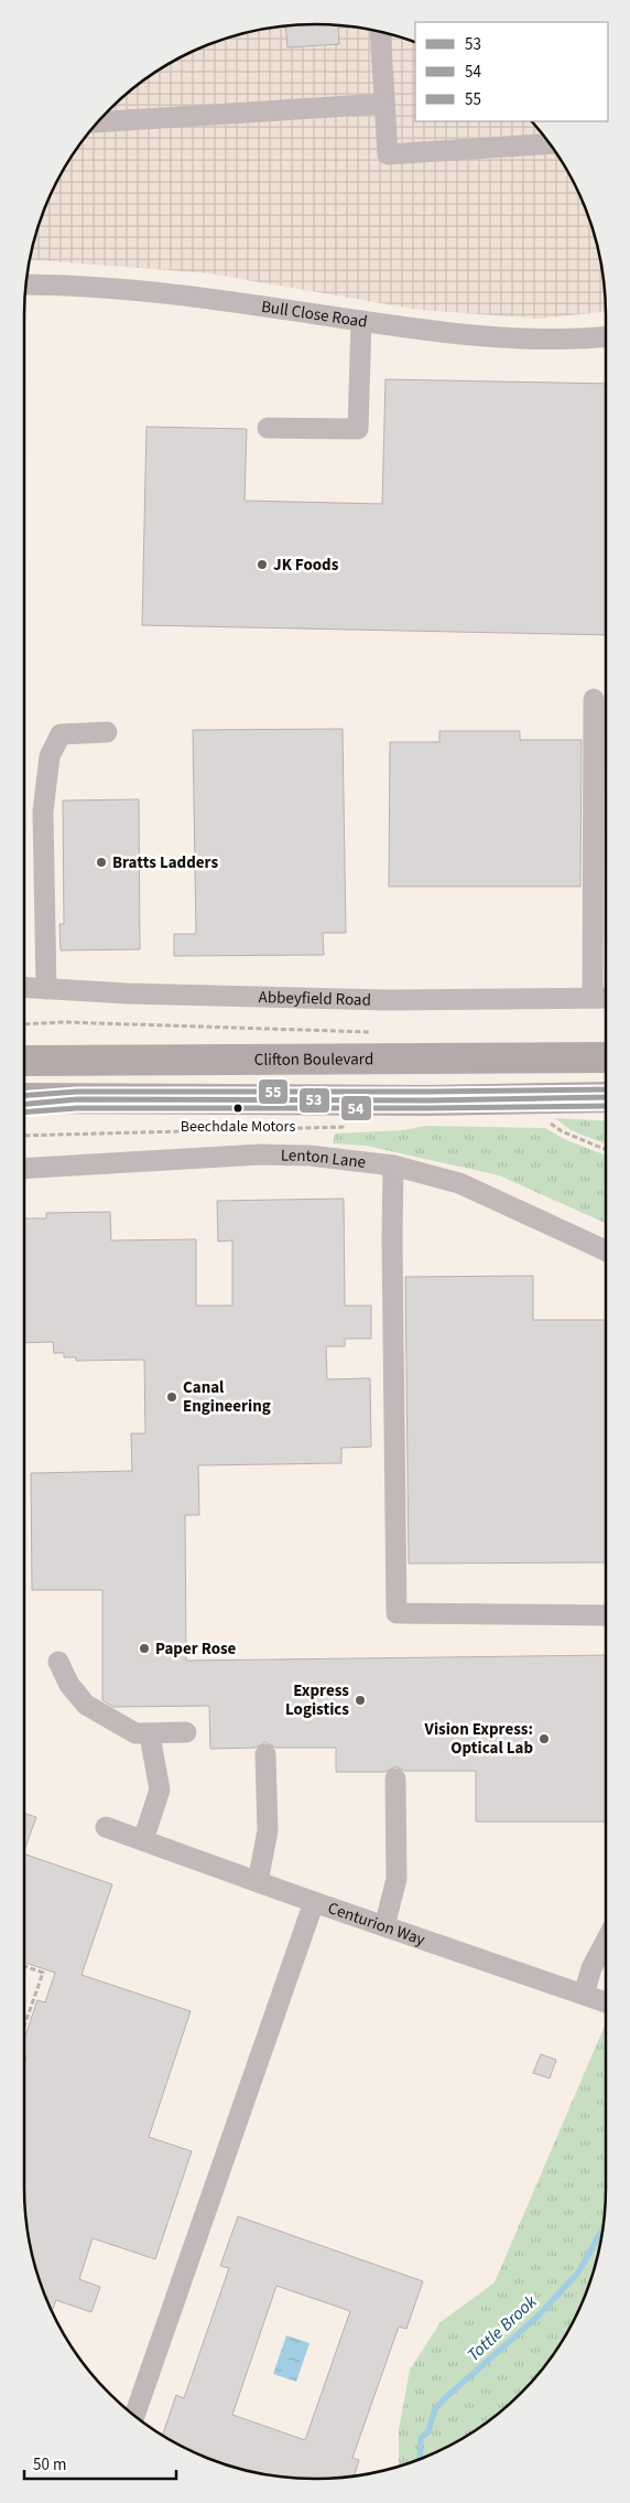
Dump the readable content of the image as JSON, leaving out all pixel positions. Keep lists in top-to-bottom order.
{
  "streets": {
    "highway": ["Clifton Boulevard"],
    "street": [
      "Bull Close Road",
      "Abbeyfield Road",
      "Lenton Lane",
      "Centurion Way"
    ]
  },
  "water": ["Tottle Brook"],
  "places": [
    "JK Foods",
    "Bratts Ladders",
    "Beechdale Motors",
    "Canal Engineering",
    "Paper Rose",
    "Express Logistics",
    "Vision Express: Optical Lab"
  ],
  "lines": ["transit line 55", "transit line 53", "transit line 54"],
  "legend": ["53", "54", "55"],
  "scale_bar": "50 m"
}
